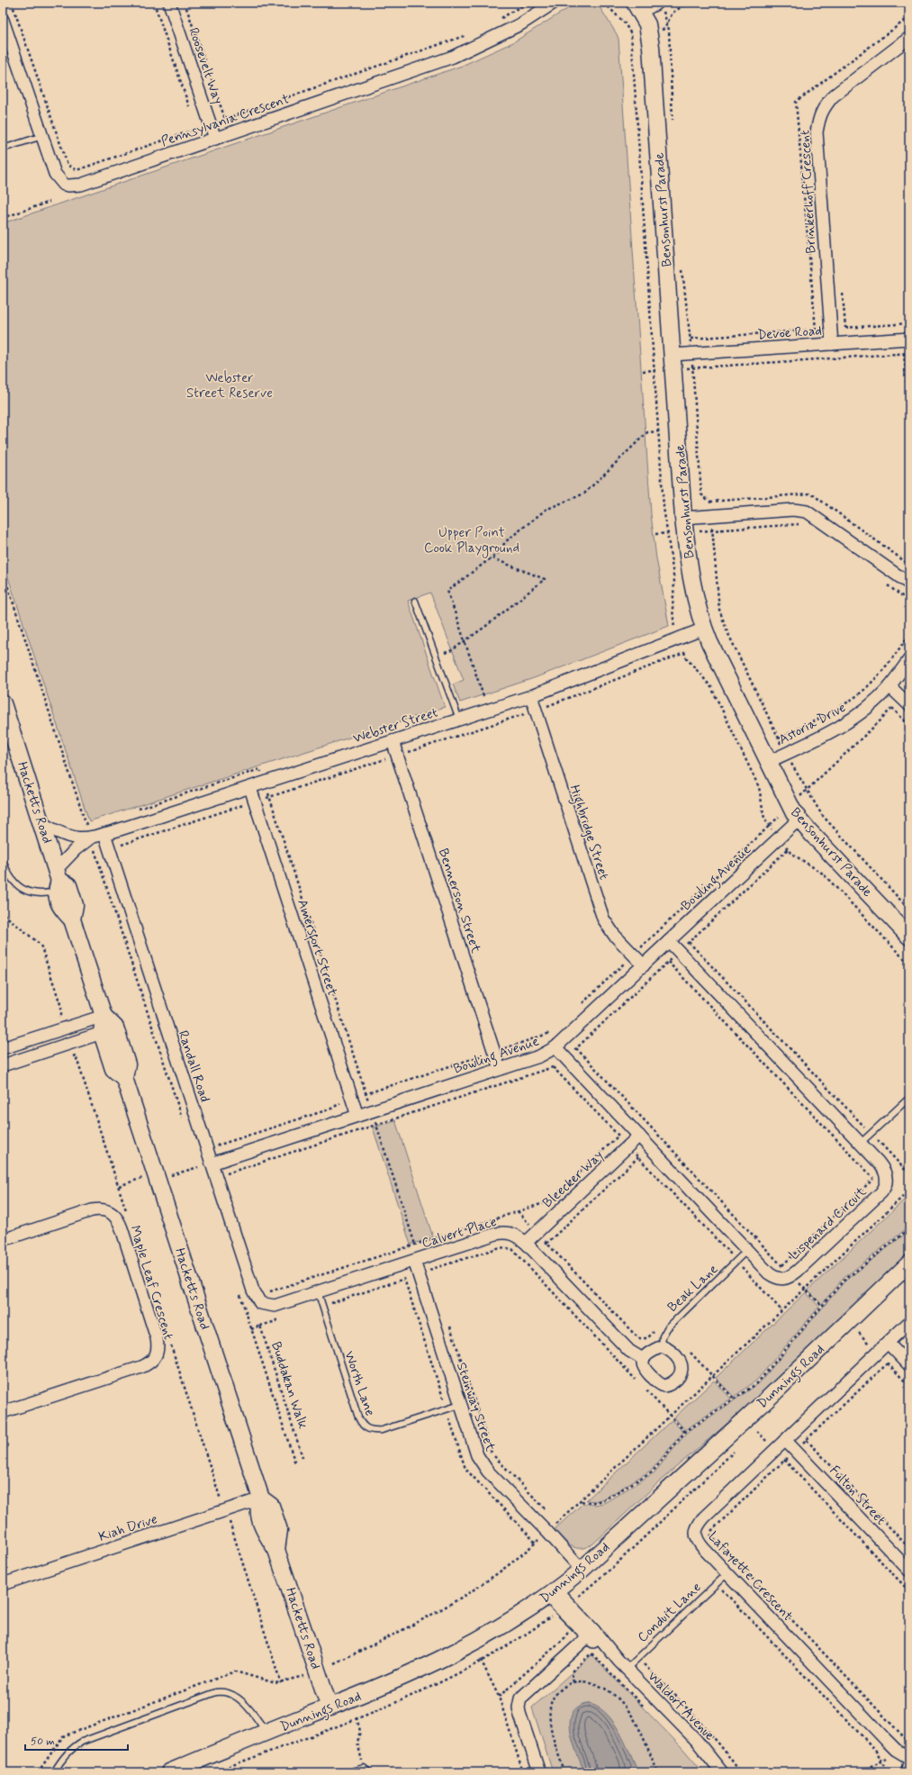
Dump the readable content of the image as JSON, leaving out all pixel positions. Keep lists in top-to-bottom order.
{
  "streets": {
    "street": [
      "Roosevelt Way",
      "Pennsylvania Crescent",
      "Brinkerhoff Crescent",
      "Bensonhurst Parade",
      "Devoe Road",
      "Astoria Drive",
      "Webster Street",
      "Hacketts Road",
      "Highbridge Street",
      "Bowling Avenue",
      "Bennerson Street",
      "Amersfort Street",
      "Randall Road",
      "Bleecker Way",
      "Lispenard Circuit",
      "Calvert Place",
      "Maple Leaf Crescent",
      "Dunnings Road",
      "Steinway Street",
      "Fulton Street",
      "Kiah Drive",
      "Lafayette Crescent",
      "Waldorf Avenue"
    ],
    "lane": ["Beak Lane", "Worth Lane", "Conduit Lane"],
    "path": ["Buddakan Walk"]
  },
  "crossings": [
    ["Roosevelt Way", "Pennsylvania Crescent"],
    ["Brinkerhoff Crescent", "Devoe Road"],
    ["Bensonhurst Parade", "Devoe Road"],
    ["Bensonhurst Parade", "Astoria Drive"],
    ["Bensonhurst Parade", "Webster Street"],
    ["Bensonhurst Parade", "Bowling Avenue"],
    ["Webster Street", "Hacketts Road"],
    ["Webster Street", "Highbridge Street"],
    ["Webster Street", "Bennerson Street"],
    ["Webster Street", "Amersfort Street"],
    ["Webster Street", "Randall Road"],
    ["Hacketts Road", "Dunnings Road"],
    ["Hacketts Road", "Kiah Drive"],
    ["Highbridge Street", "Bowling Avenue"],
    ["Bowling Avenue", "Bennerson Street"],
    ["Bowling Avenue", "Amersfort Street"],
    ["Bowling Avenue", "Randall Road"],
    ["Bowling Avenue", "Lispenard Circuit"],
    ["Randall Road", "Calvert Place"],
    ["Bleecker Way", "Lispenard Circuit"],
    ["Bleecker Way", "Calvert Place"],
    ["Lispenard Circuit", "Beak Lane"],
    ["Calvert Place", "Beak Lane"],
    ["Calvert Place", "Worth Lane"],
    ["Calvert Place", "Steinway Street"],
    ["Dunnings Road", "Steinway Street"],
    ["Dunnings Road", "Waldorf Avenue"],
    ["Worth Lane", "Steinway Street"],
    ["Fulton Street", "Lafayette Crescent"],
    ["Lafayette Crescent", "Conduit Lane"],
    ["Conduit Lane", "Waldorf Avenue"]
  ],
  "parks": ["Webster Street Reserve", "Upper Point Cook Playground"],
  "scale_bar": "50 m"
}
